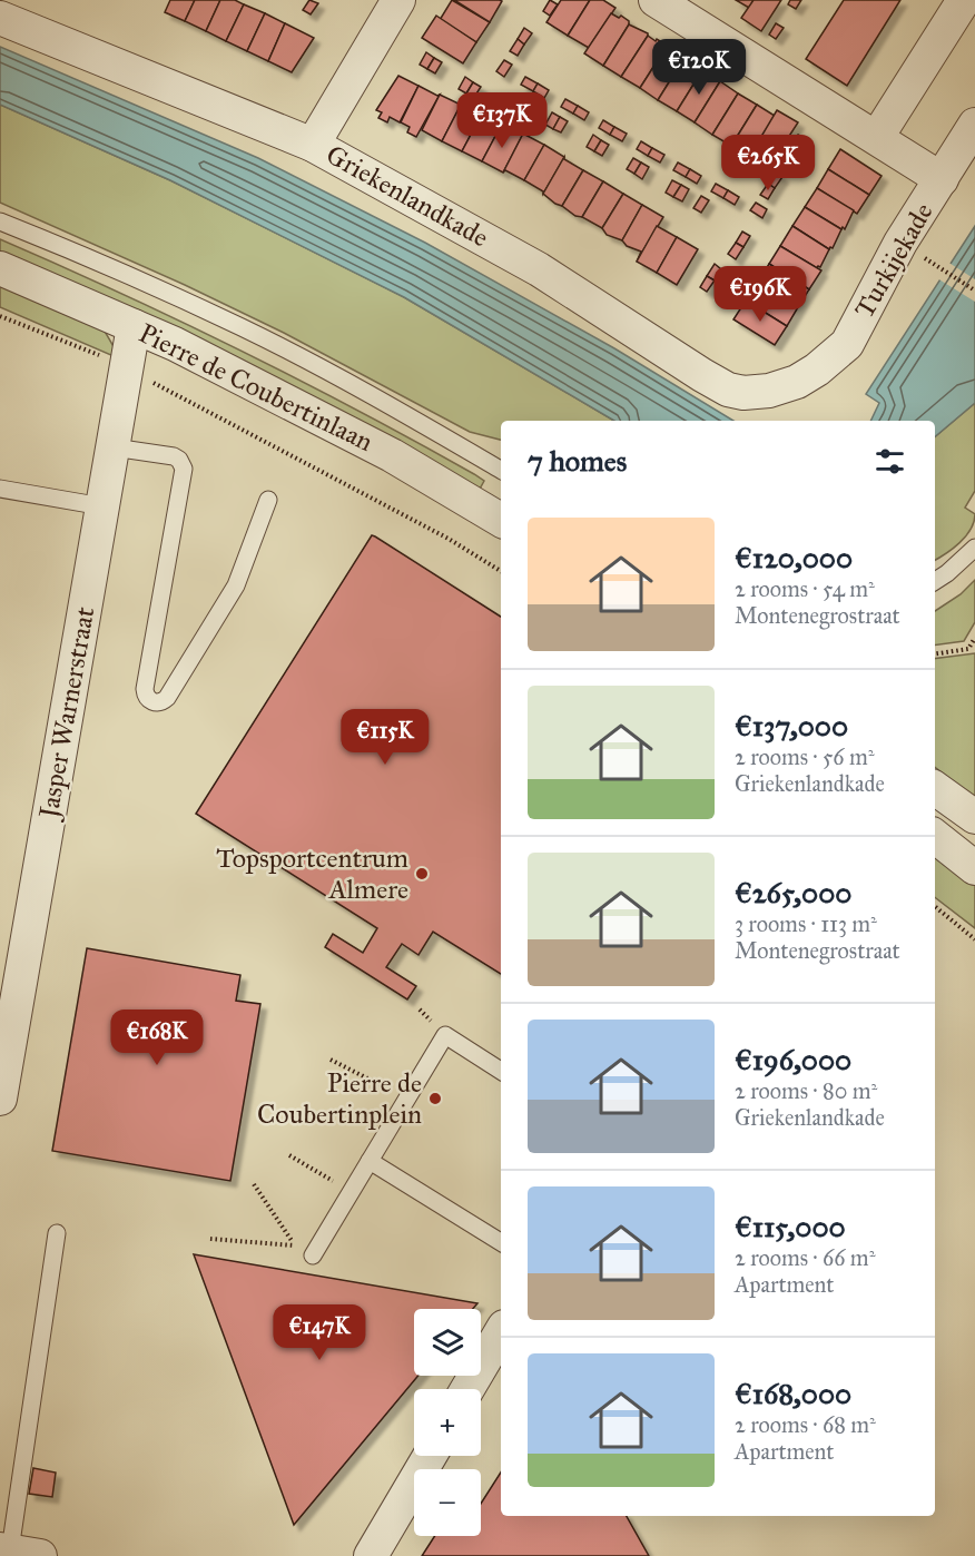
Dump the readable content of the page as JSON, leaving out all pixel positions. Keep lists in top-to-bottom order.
{
  "streets": {
    "street": [
      "Griekenlandkade",
      "Turkijekade",
      "Pierre de Coubertinlaan",
      "Jasper Warnerstraat"
    ]
  },
  "crossings": [
    ["Griekenlandkade", "Turkijekade"],
    ["Pierre de Coubertinlaan", "Jasper Warnerstraat"]
  ],
  "places": ["Topsportcentrum Almere", "Pierre de Coubertinplein"],
  "page": {
    "price": [
      "€120K",
      "€137K",
      "€265K",
      "€196K",
      "€115K",
      "€168K",
      "€147K"
    ],
    "heading": "7 homes",
    "list": [
      {
        "name": "€120,000",
        "note": "2 rooms · 54 m² · Montenegrostraat"
      },
      {
        "name": "€137,000",
        "note": "2 rooms · 56 m² · Griekenlandkade"
      },
      {
        "name": "€265,000",
        "note": "3 rooms · 113 m² · Montenegrostraat"
      },
      {
        "name": "€196,000",
        "note": "2 rooms · 80 m² · Griekenlandkade"
      },
      {
        "name": "€115,000",
        "note": "2 rooms · 66 m² · Apartment"
      },
      {
        "name": "€168,000",
        "note": "2 rooms · 68 m² · Apartment"
      }
    ],
    "map_buttons": ["+", "−"]
  }
}
